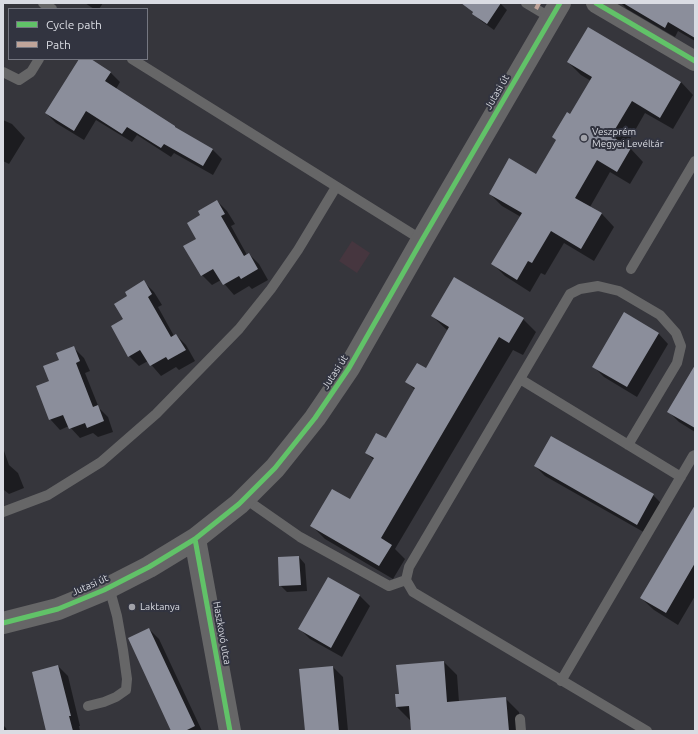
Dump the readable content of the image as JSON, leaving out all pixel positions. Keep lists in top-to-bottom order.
{
  "streets": {
    "street": ["Jutasi út", "Haszkovó utca"]
  },
  "crossings": [
    ["Jutasi út", "Haszkovó utca"]
  ],
  "places": ["Veszprém Megyei Levéltár", "Laktanya"],
  "legend": ["Cycle path", "Path"]
}
